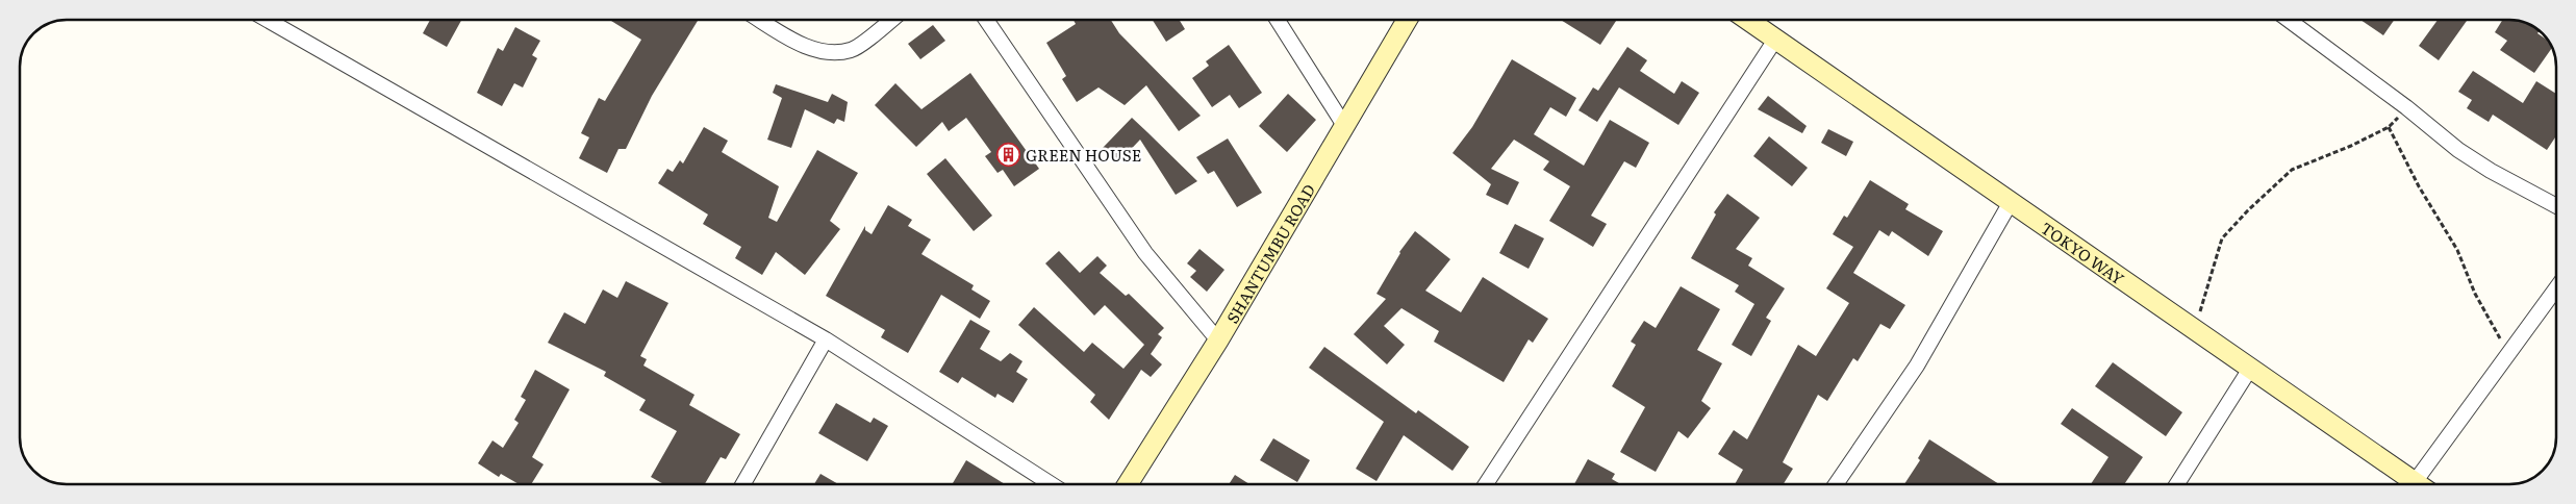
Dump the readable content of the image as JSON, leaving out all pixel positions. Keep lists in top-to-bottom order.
{
  "streets": {
    "main road": ["TOKYO WAY", "SHANTUMBU ROAD"]
  },
  "places": {
    "building": ["GREEN HOUSE"]
  }
}
